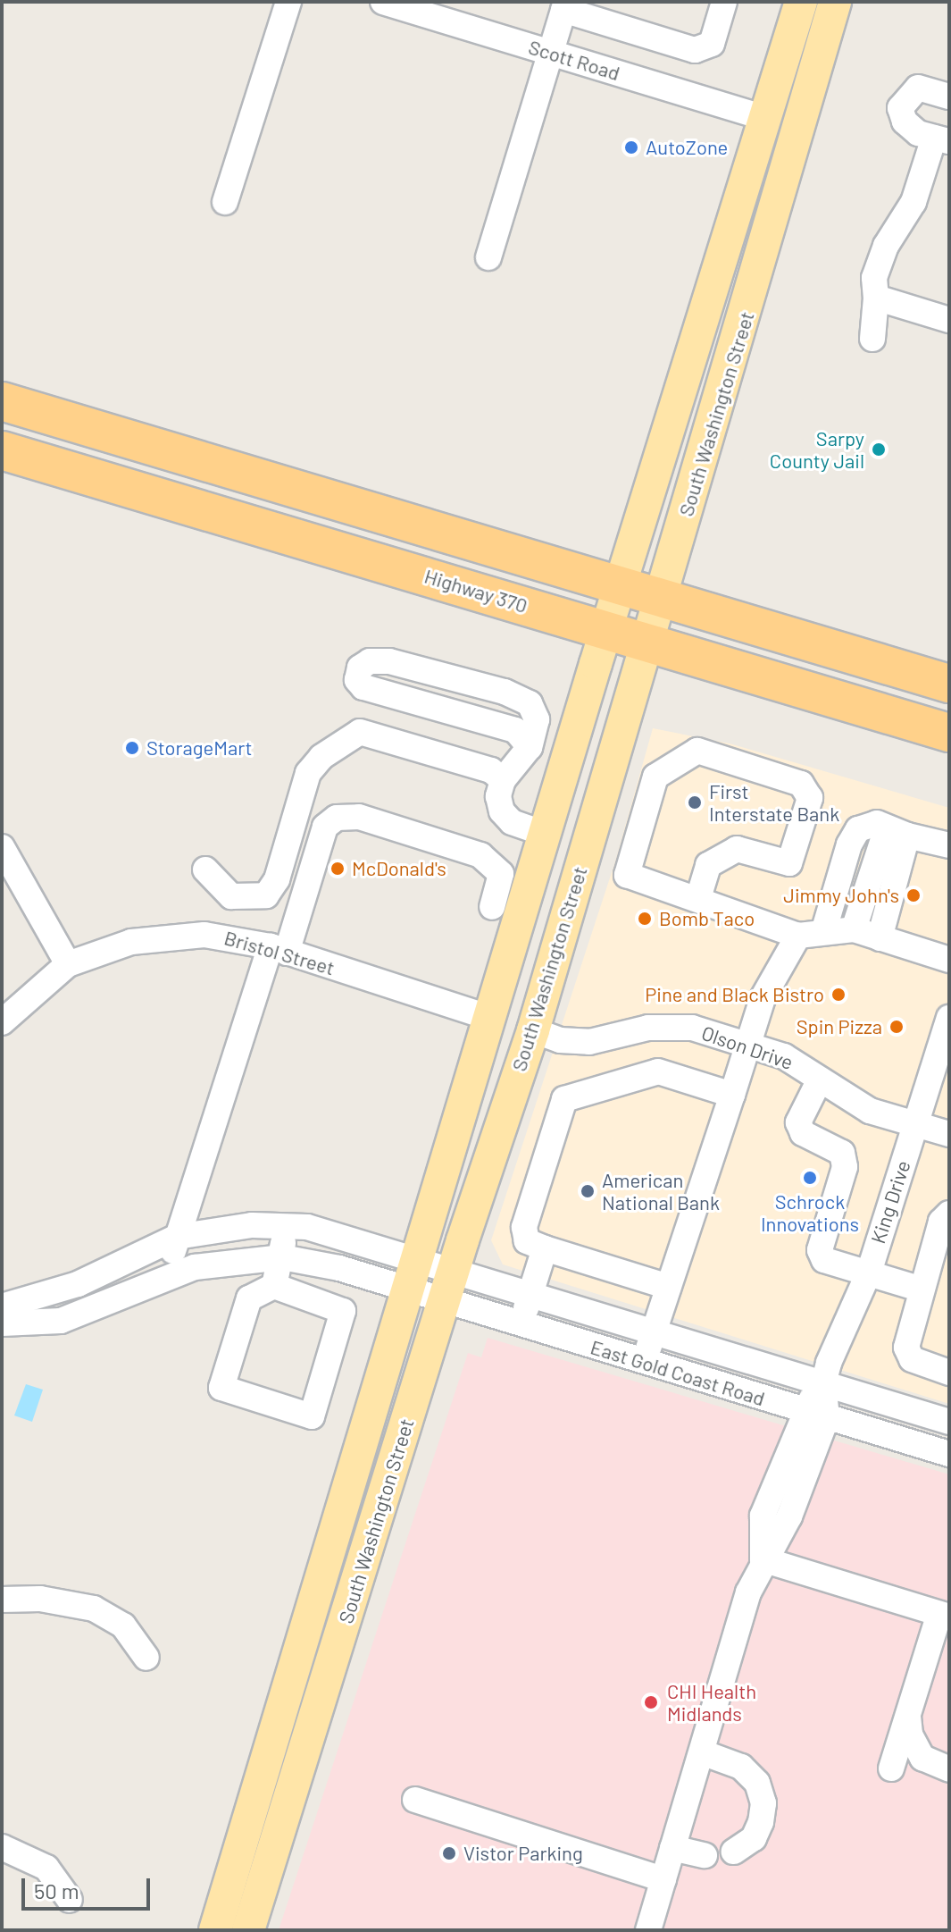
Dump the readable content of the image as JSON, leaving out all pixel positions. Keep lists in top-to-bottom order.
{
  "streets": {
    "highway": ["Highway 370"],
    "main road": ["South Washington Street"],
    "street": [
      "Scott Road",
      "Bristol Street",
      "Olson Drive",
      "King Drive",
      "East Gold Coast Road"
    ]
  },
  "crossings": [
    ["Scott Road", "South Washington Street"],
    ["South Washington Street", "Highway 370"],
    ["South Washington Street", "Bristol Street"],
    ["South Washington Street", "Olson Drive"],
    ["South Washington Street", "East Gold Coast Road"],
    ["Olson Drive", "King Drive"],
    ["King Drive", "East Gold Coast Road"]
  ],
  "places": [
    "AutoZone",
    "Sarpy County Jail",
    "StorageMart",
    "First Interstate Bank",
    "McDonald's",
    "Jimmy John's",
    "Bomb Taco",
    "Pine and Black Bistro",
    "Spin Pizza",
    "Schrock Innovations",
    "American National Bank",
    "CHI Health Midlands",
    "Vistor Parking"
  ],
  "scale_bar": "50 m"
}
